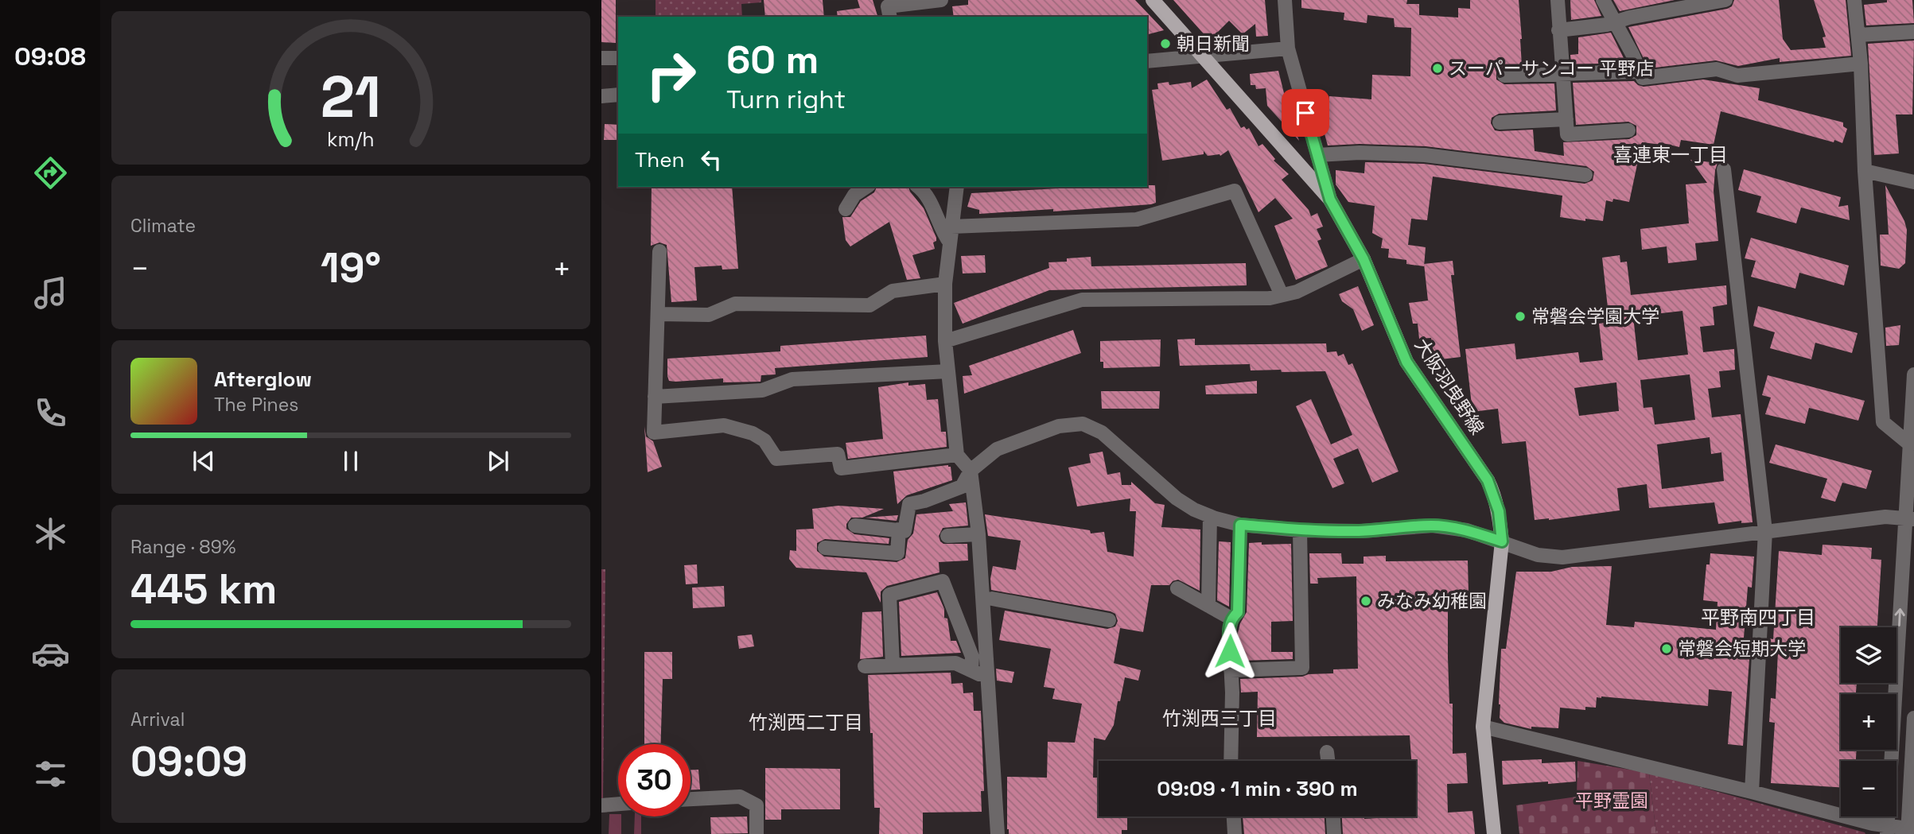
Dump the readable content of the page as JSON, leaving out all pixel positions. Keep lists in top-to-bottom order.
{
  "streets": {
    "main road": ["大阪羽曳野線"]
  },
  "districts": [
    "喜連東一丁目",
    "平野南四丁目",
    "竹渕西三丁目",
    "竹渕西二丁目"
  ],
  "parks": ["平野霊園"],
  "places": [
    "朝日新聞",
    "スーパーサンコー 平野店",
    "常磐会学園大学",
    "みなみ幼稚園",
    "常磐会短期大学"
  ],
  "page": {
    "tabs": "09:08",
    "turn": ["60 m", "Turn right"],
    "then": "Then",
    "tile": [
      "Climate",
      ["Range · 89%", "445 km"],
      ["Arrival", "09:09"]
    ],
    "heat": ["−", "19°", "+"],
    "song": ["Afterglow", "The Pines"],
    "map_buttons": ["+", "−"],
    "limit": "30",
    "trip": "09:09 · 1 min · 390 m",
    "gauge": ["21", "km/h"]
  }
}
